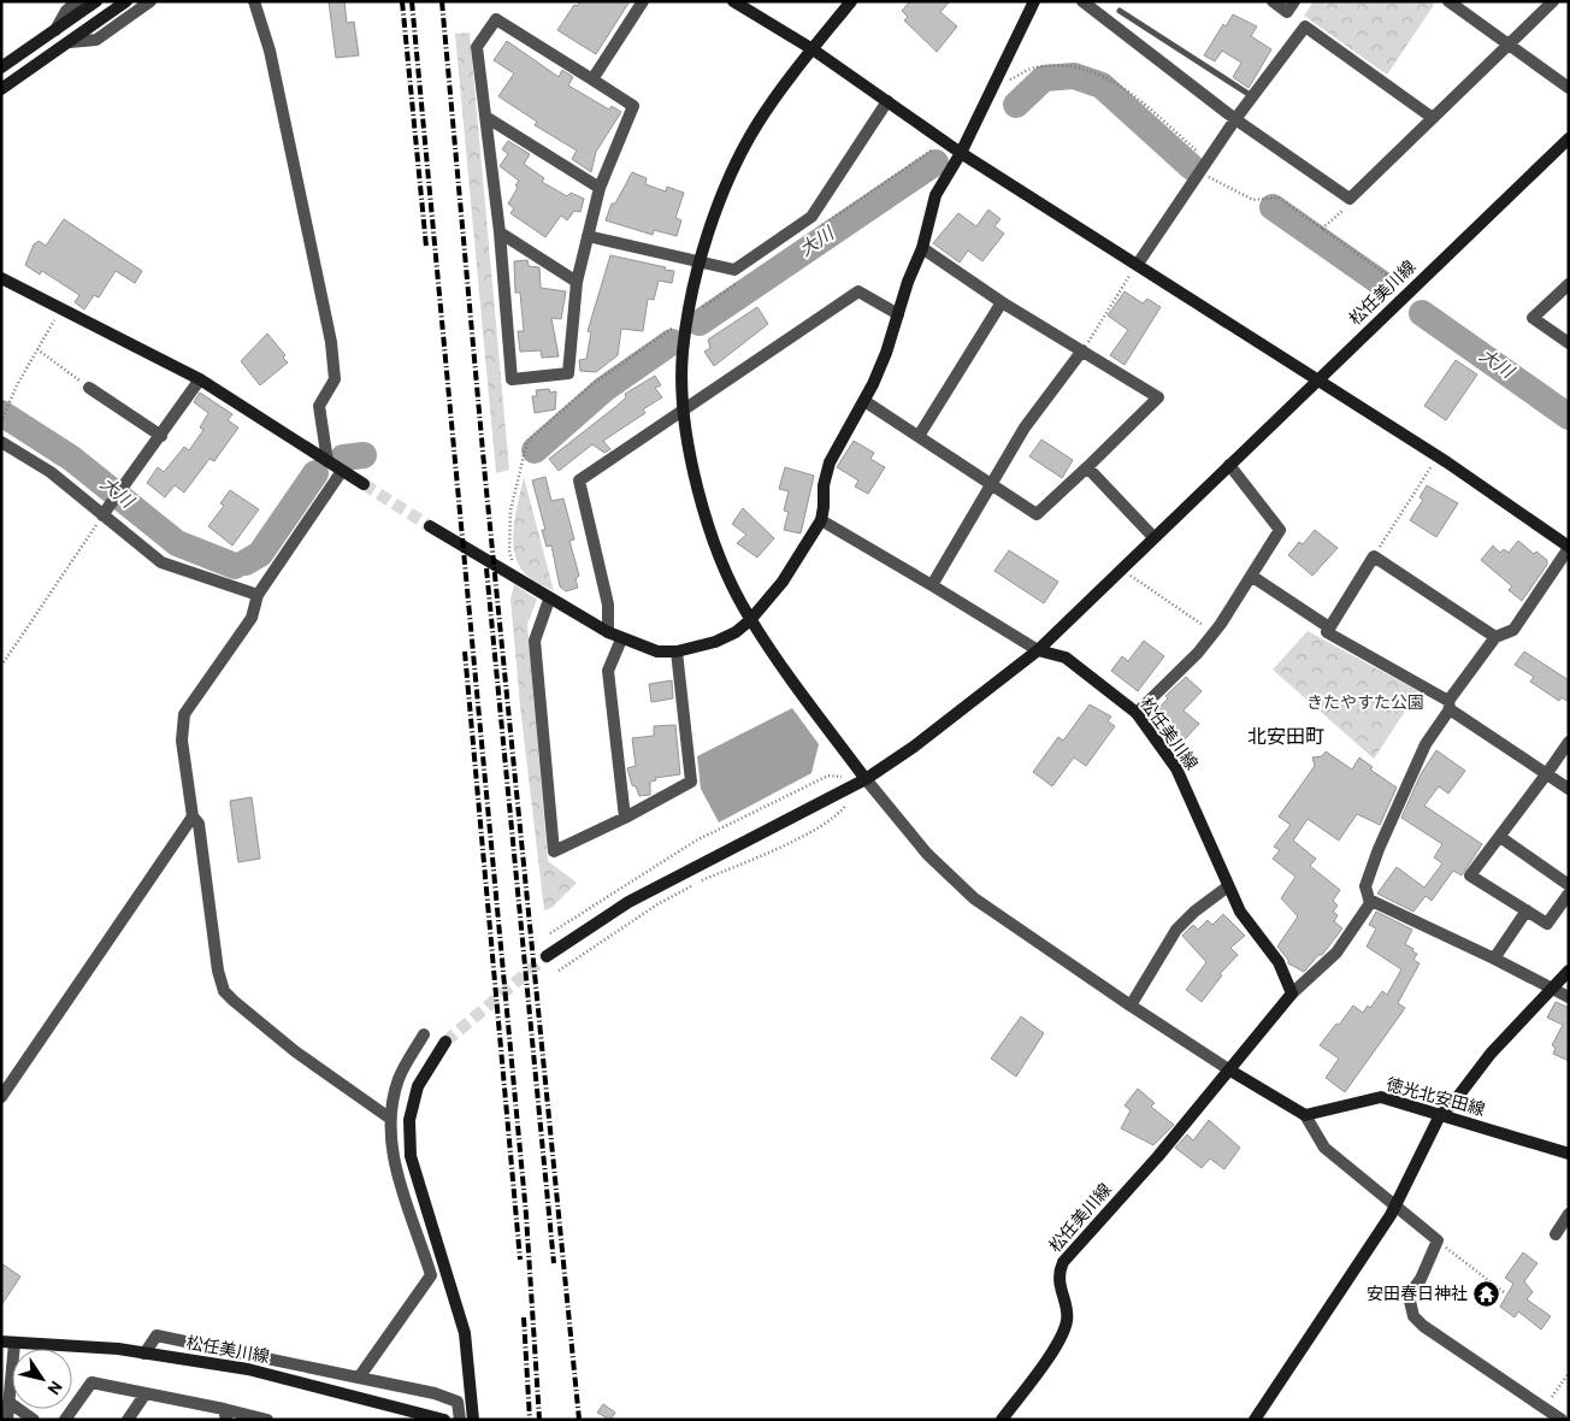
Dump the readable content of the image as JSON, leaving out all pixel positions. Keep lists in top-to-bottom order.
{
  "streets": {
    "street": ["松任美川線", "徳光北安田線"]
  },
  "districts": ["北安田町"],
  "water": ["大川"],
  "parks": ["きたやすた公園"],
  "places": {
    "temple": ["安田春日神社"]
  },
  "north": "bottom right"
}
